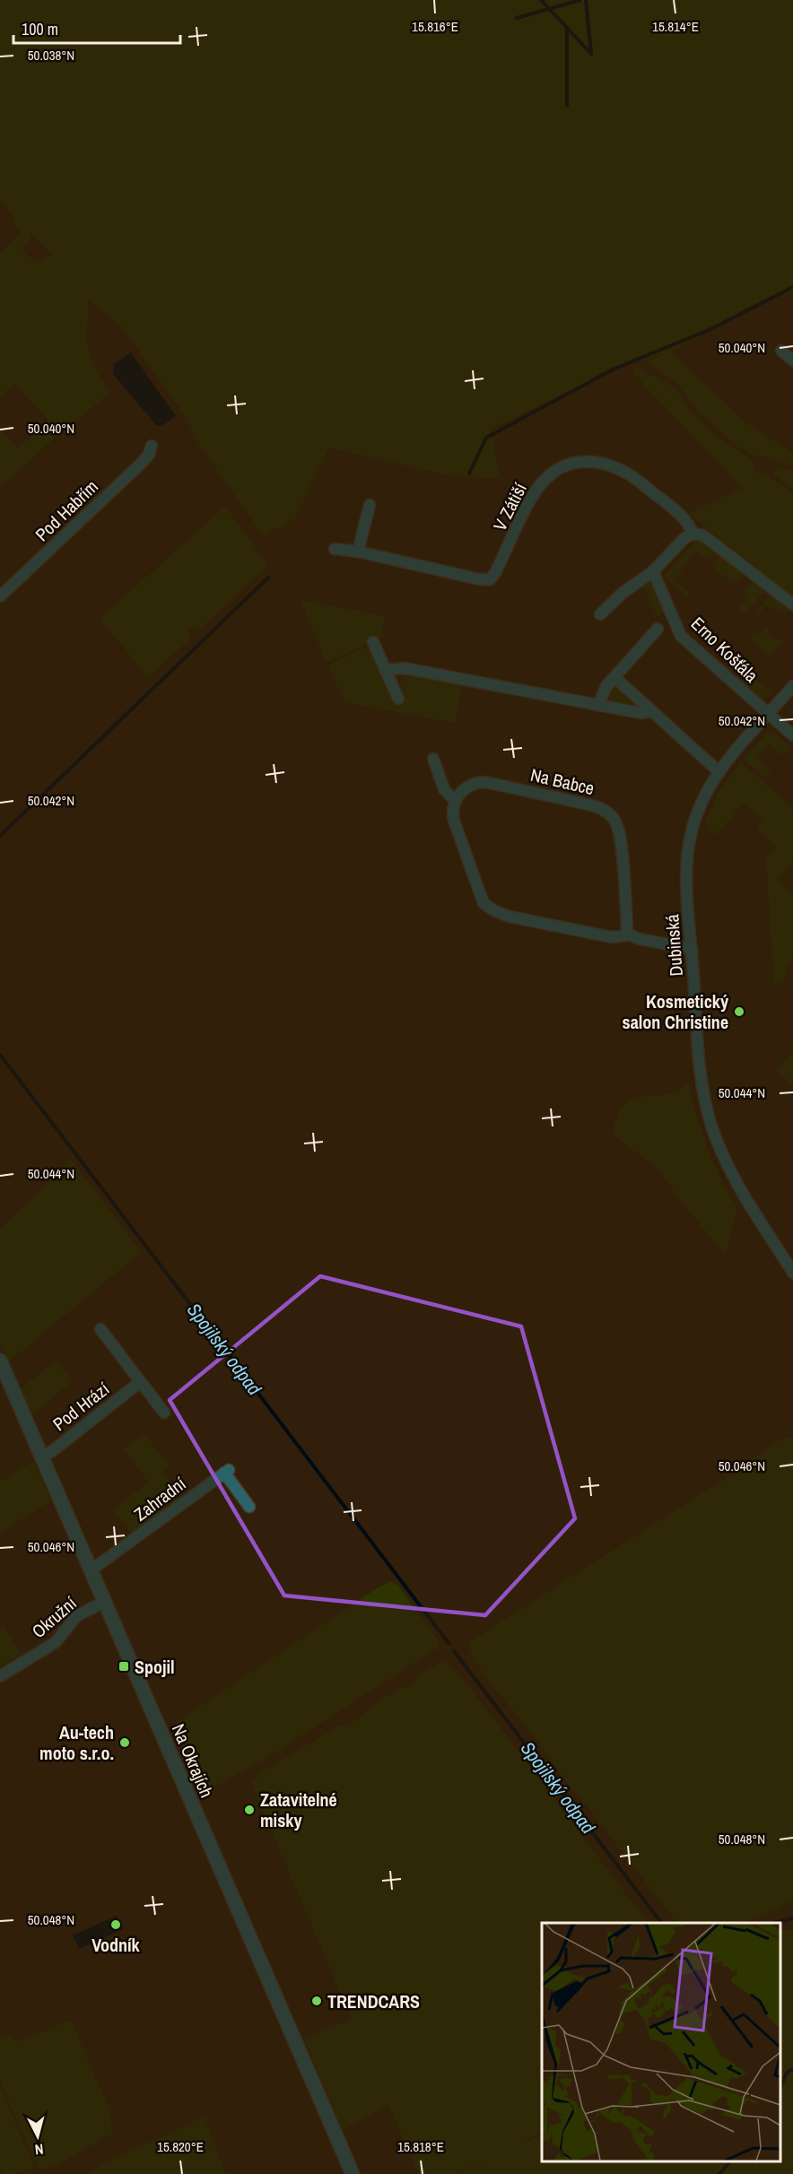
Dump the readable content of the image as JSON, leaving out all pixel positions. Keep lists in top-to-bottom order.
{
  "streets": {
    "street": [
      "V Zátiší",
      "Pod Habřím",
      "Erno Košťála",
      "Na Babce",
      "Dubinská",
      "Pod Hrází",
      "Zahradní",
      "Okružní",
      "Na Okrajích"
    ]
  },
  "crossings": [
    ["Erno Košťála", "Dubinská"],
    ["Pod Hrází", "Na Okrajích"],
    ["Zahradní", "Na Okrajích"],
    ["Okružní", "Na Okrajích"]
  ],
  "water": ["Spojilský odpad"],
  "places": {
    "other": [
      "Kosmetický salon Christine",
      "Au-tech moto s.r.o.",
      "Zatavitelné misky",
      "Vodník",
      "TRENDCARS"
    ],
    "transit": ["Spojil"]
  },
  "scale_bar": "100 m",
  "north": "bottom",
  "coordinates": [
    "15.816°E",
    "15.814°E",
    "50.038°N",
    "50.040°N",
    "50.042°N",
    "50.044°N",
    "50.046°N",
    "50.048°N",
    "15.820°E",
    "15.818°E"
  ]
}
